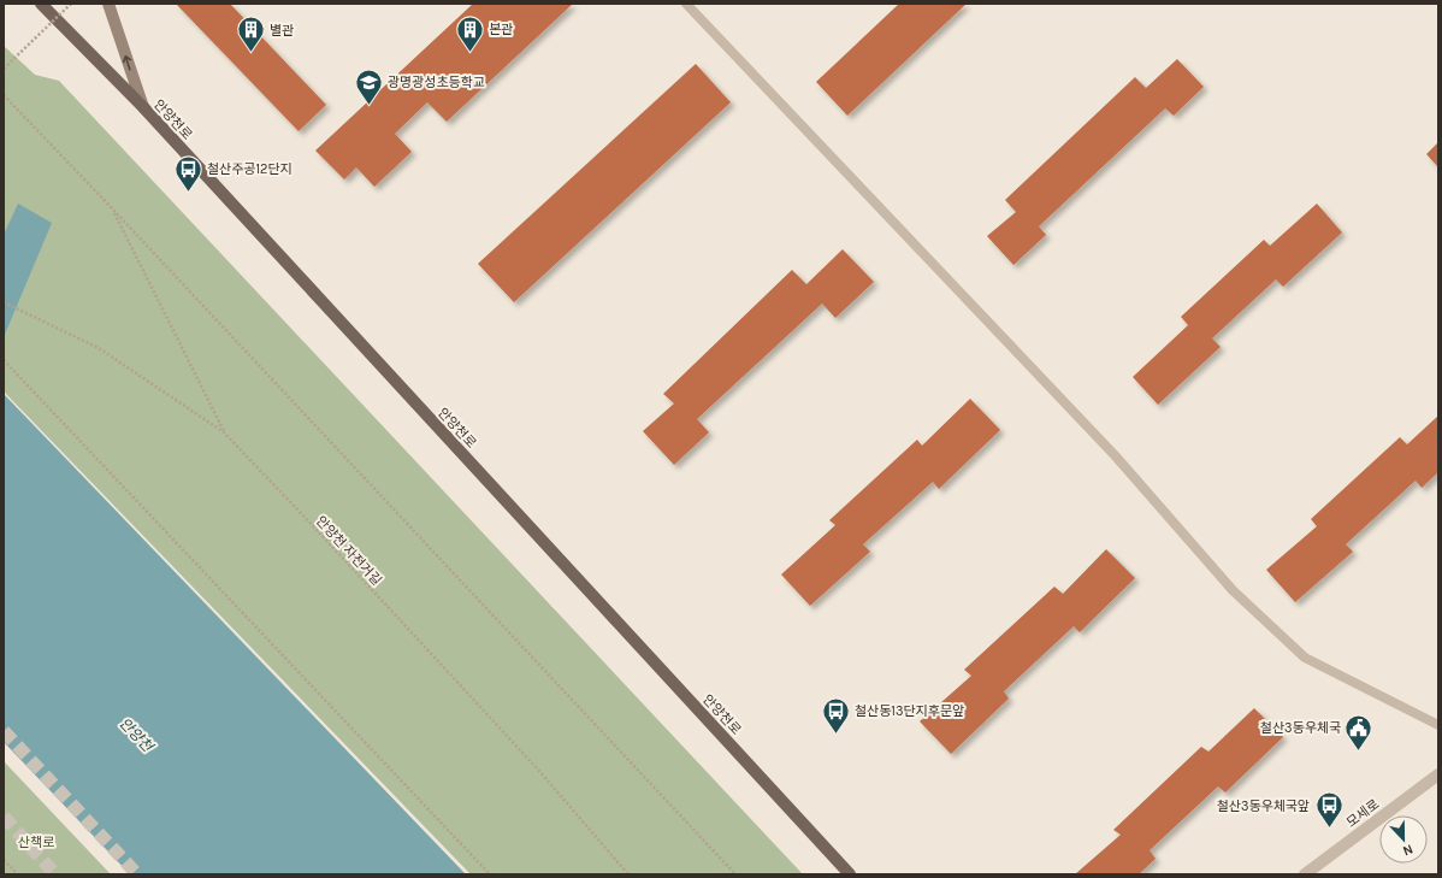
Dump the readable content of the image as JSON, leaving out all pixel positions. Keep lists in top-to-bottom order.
{
  "streets": {
    "main road": ["안양천로"],
    "street": ["모세로"],
    "path": ["안양천 자전거길"]
  },
  "water": ["안양천"],
  "parks": ["산책로"],
  "places": {
    "building": ["본관", "별관"],
    "school or university": ["광명광성초등학교"],
    "bus stop": ["철산주공12단지", "철산동13단지후문앞", "철산3동우체국앞"],
    "public building": ["철산3동우체국"]
  },
  "north": "bottom"
}
